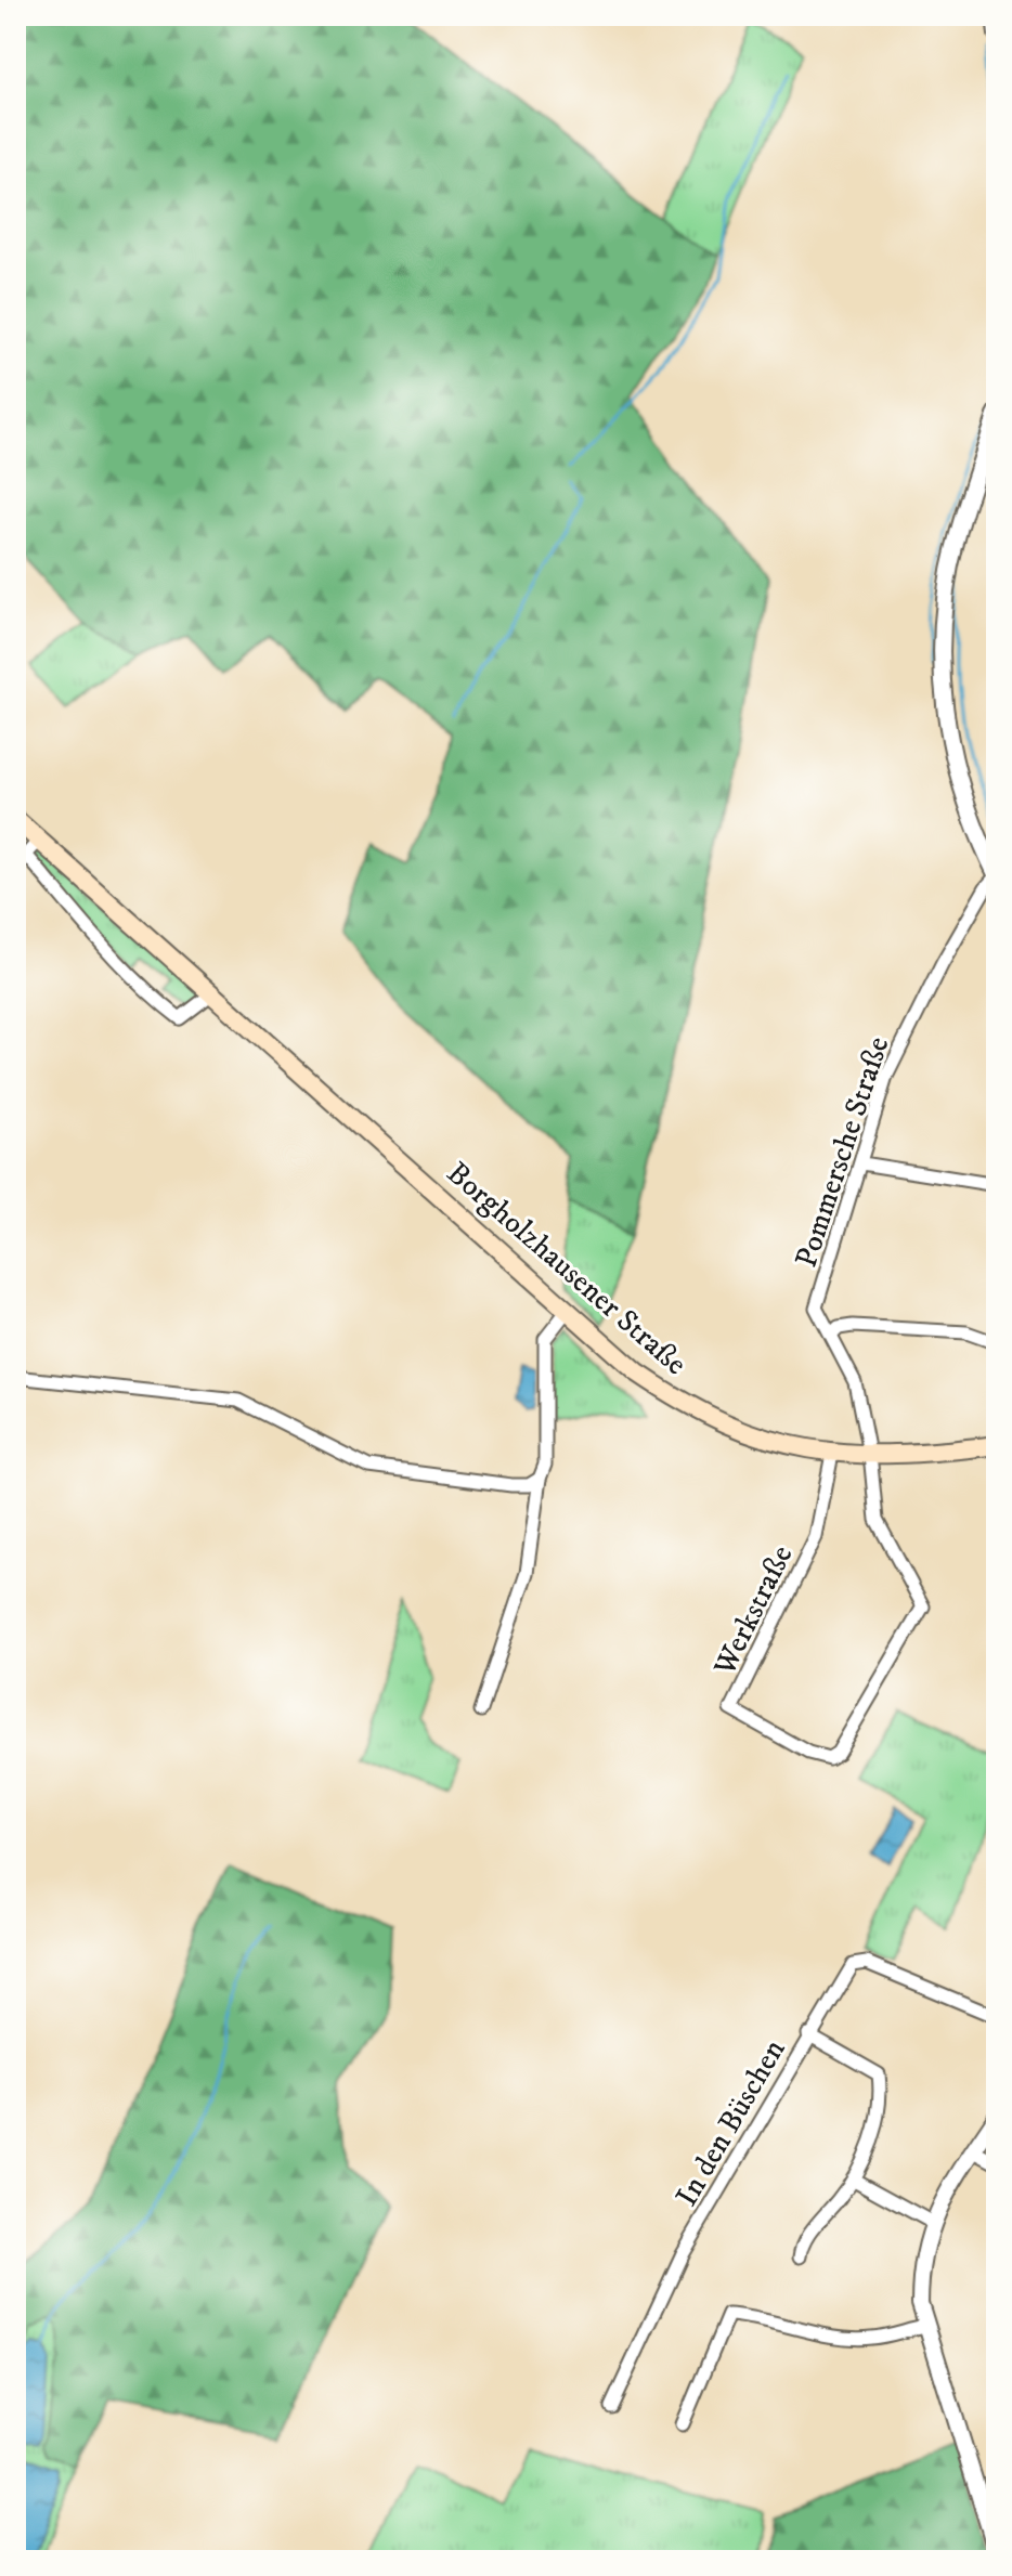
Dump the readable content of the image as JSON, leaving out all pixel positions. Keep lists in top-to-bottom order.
{
  "streets": {
    "main road": ["Borgholzhausener Straße"],
    "street": ["Pommersche Straße", "Werkstraße", "In den Büschen"]
  },
  "crossings": [
    ["Pommersche Straße", "Borgholzhausener Straße"],
    ["Pommersche Straße", "Werkstraße"],
    ["Borgholzhausener Straße", "Werkstraße"]
  ]
}
